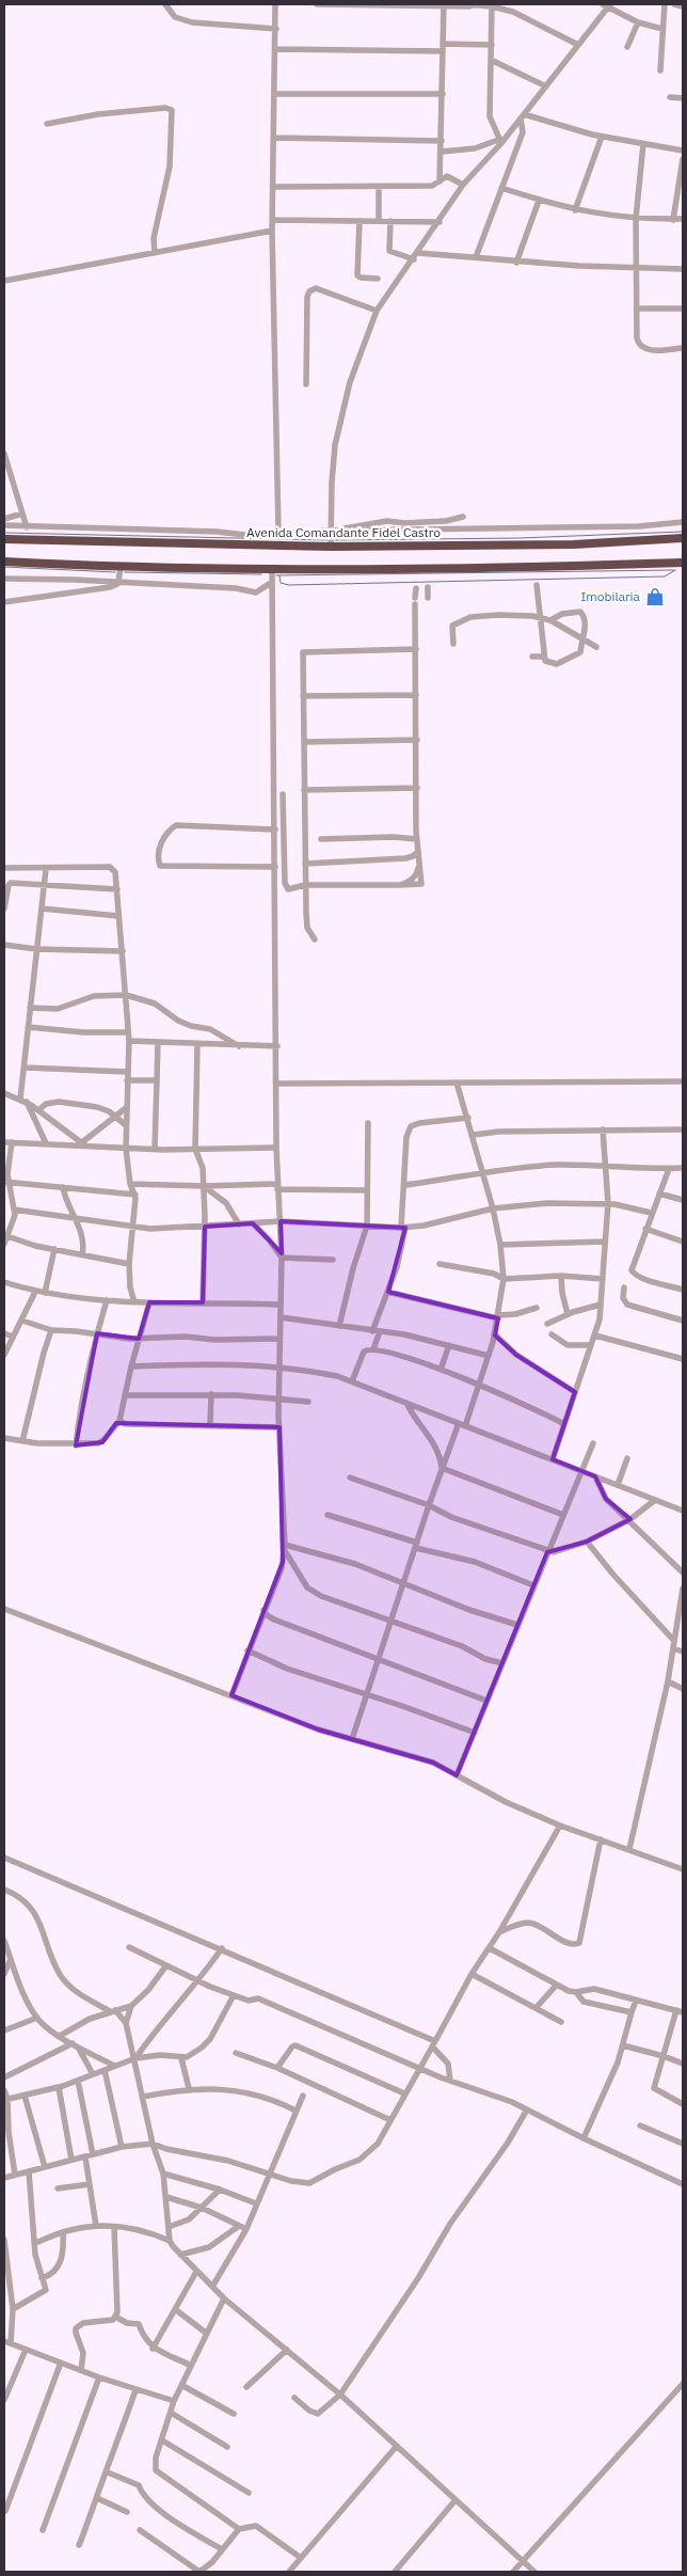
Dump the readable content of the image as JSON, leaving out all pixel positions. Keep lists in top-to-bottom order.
{
  "streets": {
    "highway": ["Avenida Comandante Fidel Castro"]
  },
  "places": {
    "shop": ["Imobilaria"]
  }
}
